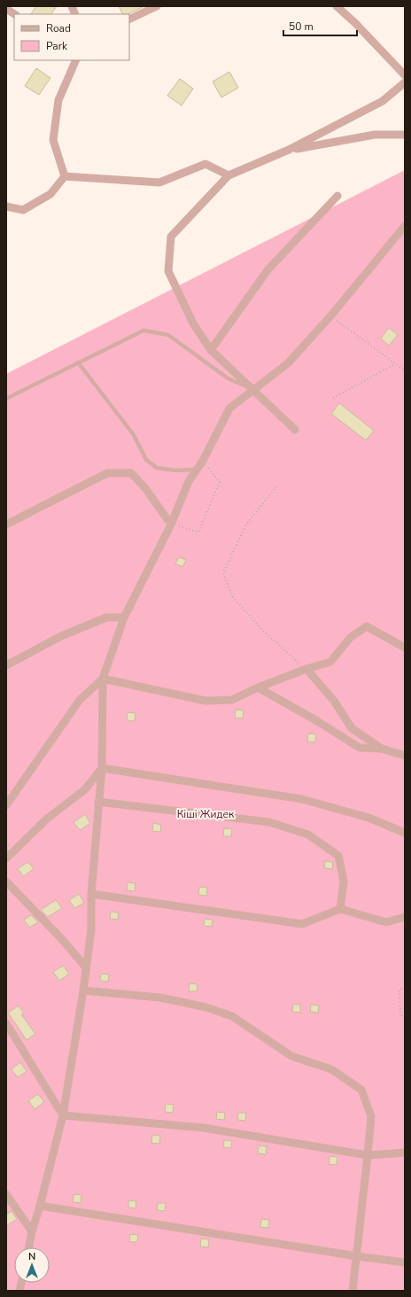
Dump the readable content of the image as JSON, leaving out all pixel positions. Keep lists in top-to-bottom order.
{
  "parks": ["Кіші Жидек"],
  "legend": ["Road", "Park"],
  "scale_bar": "50 m",
  "north": "top"
}
